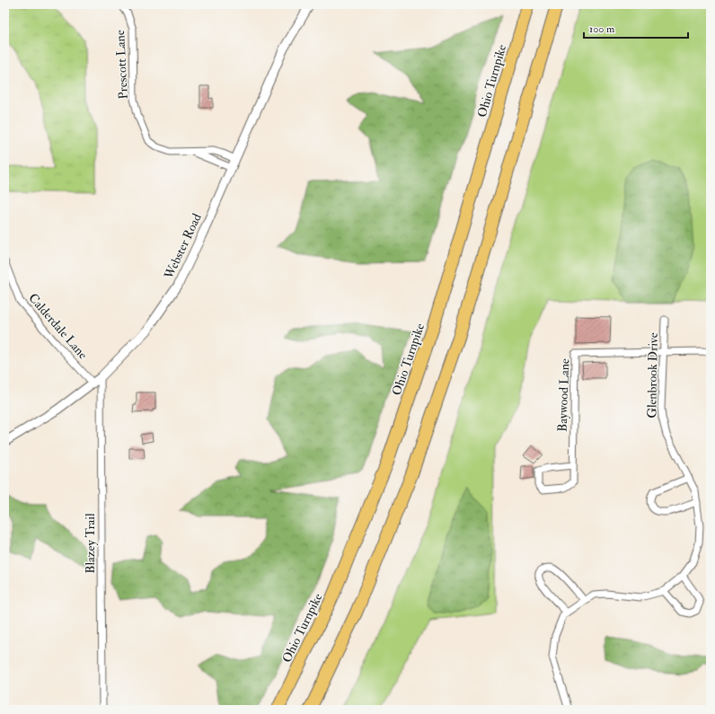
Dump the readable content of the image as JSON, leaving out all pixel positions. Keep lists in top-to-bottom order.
{
  "streets": {
    "highway": ["Ohio Turnpike"],
    "street": [
      "Prescott Lane",
      "Webster Road",
      "Calderdale Lane",
      "Glenbrook Drive",
      "Baywood Lane",
      "Blazey Trail"
    ]
  },
  "crossings": [
    ["Prescott Lane", "Webster Road"],
    ["Webster Road", "Calderdale Lane"],
    ["Webster Road", "Blazey Trail"],
    ["Glenbrook Drive", "Baywood Lane"]
  ],
  "scale_bar": "100 m"
}
